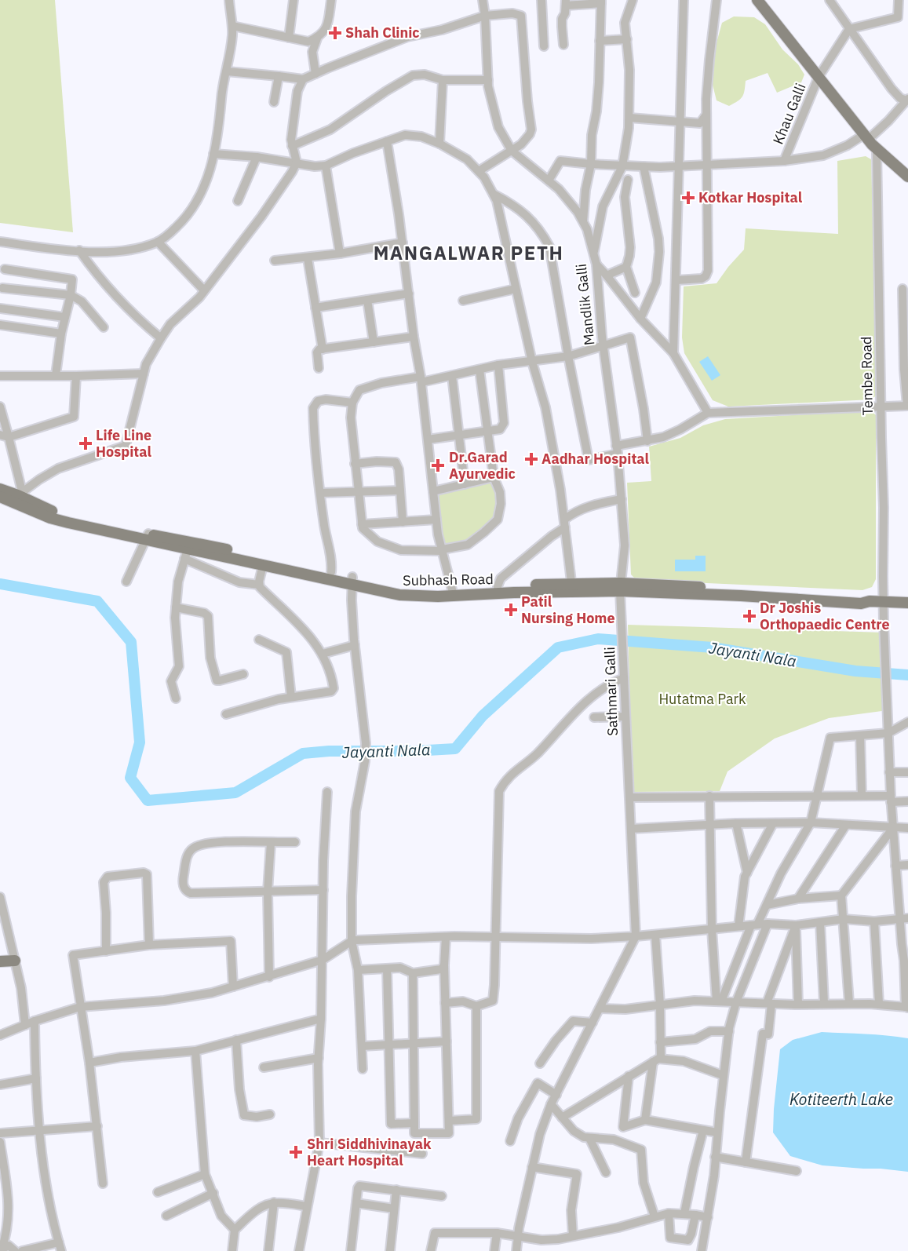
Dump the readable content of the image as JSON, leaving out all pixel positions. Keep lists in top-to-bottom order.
{
  "streets": {
    "main road": ["Subhash Road"],
    "street": [
      "Khau Galli",
      "Mandlik Galli",
      "Tembe Road",
      "Sathmari Galli"
    ]
  },
  "crossings": [
    ["Mandlik Galli", "Sathmari Galli"],
    ["Tembe Road", "Subhash Road"],
    ["Subhash Road", "Sathmari Galli"]
  ],
  "districts": ["MANGALWAR PETH"],
  "water": ["Jayanti Nala", "Kotiteerth Lake"],
  "parks": ["Hutatma Park"],
  "places": {
    "health": [
      "Shah Clinic",
      "Kotkar Hospital",
      "Life Line Hospital",
      "Aadhar Hospital",
      "Dr.Garad Ayurvedic",
      "Patil Nursing Home",
      "Dr Joshis Orthopaedic Centre",
      "Shri Siddhivinayak Heart Hospital"
    ]
  }
}
